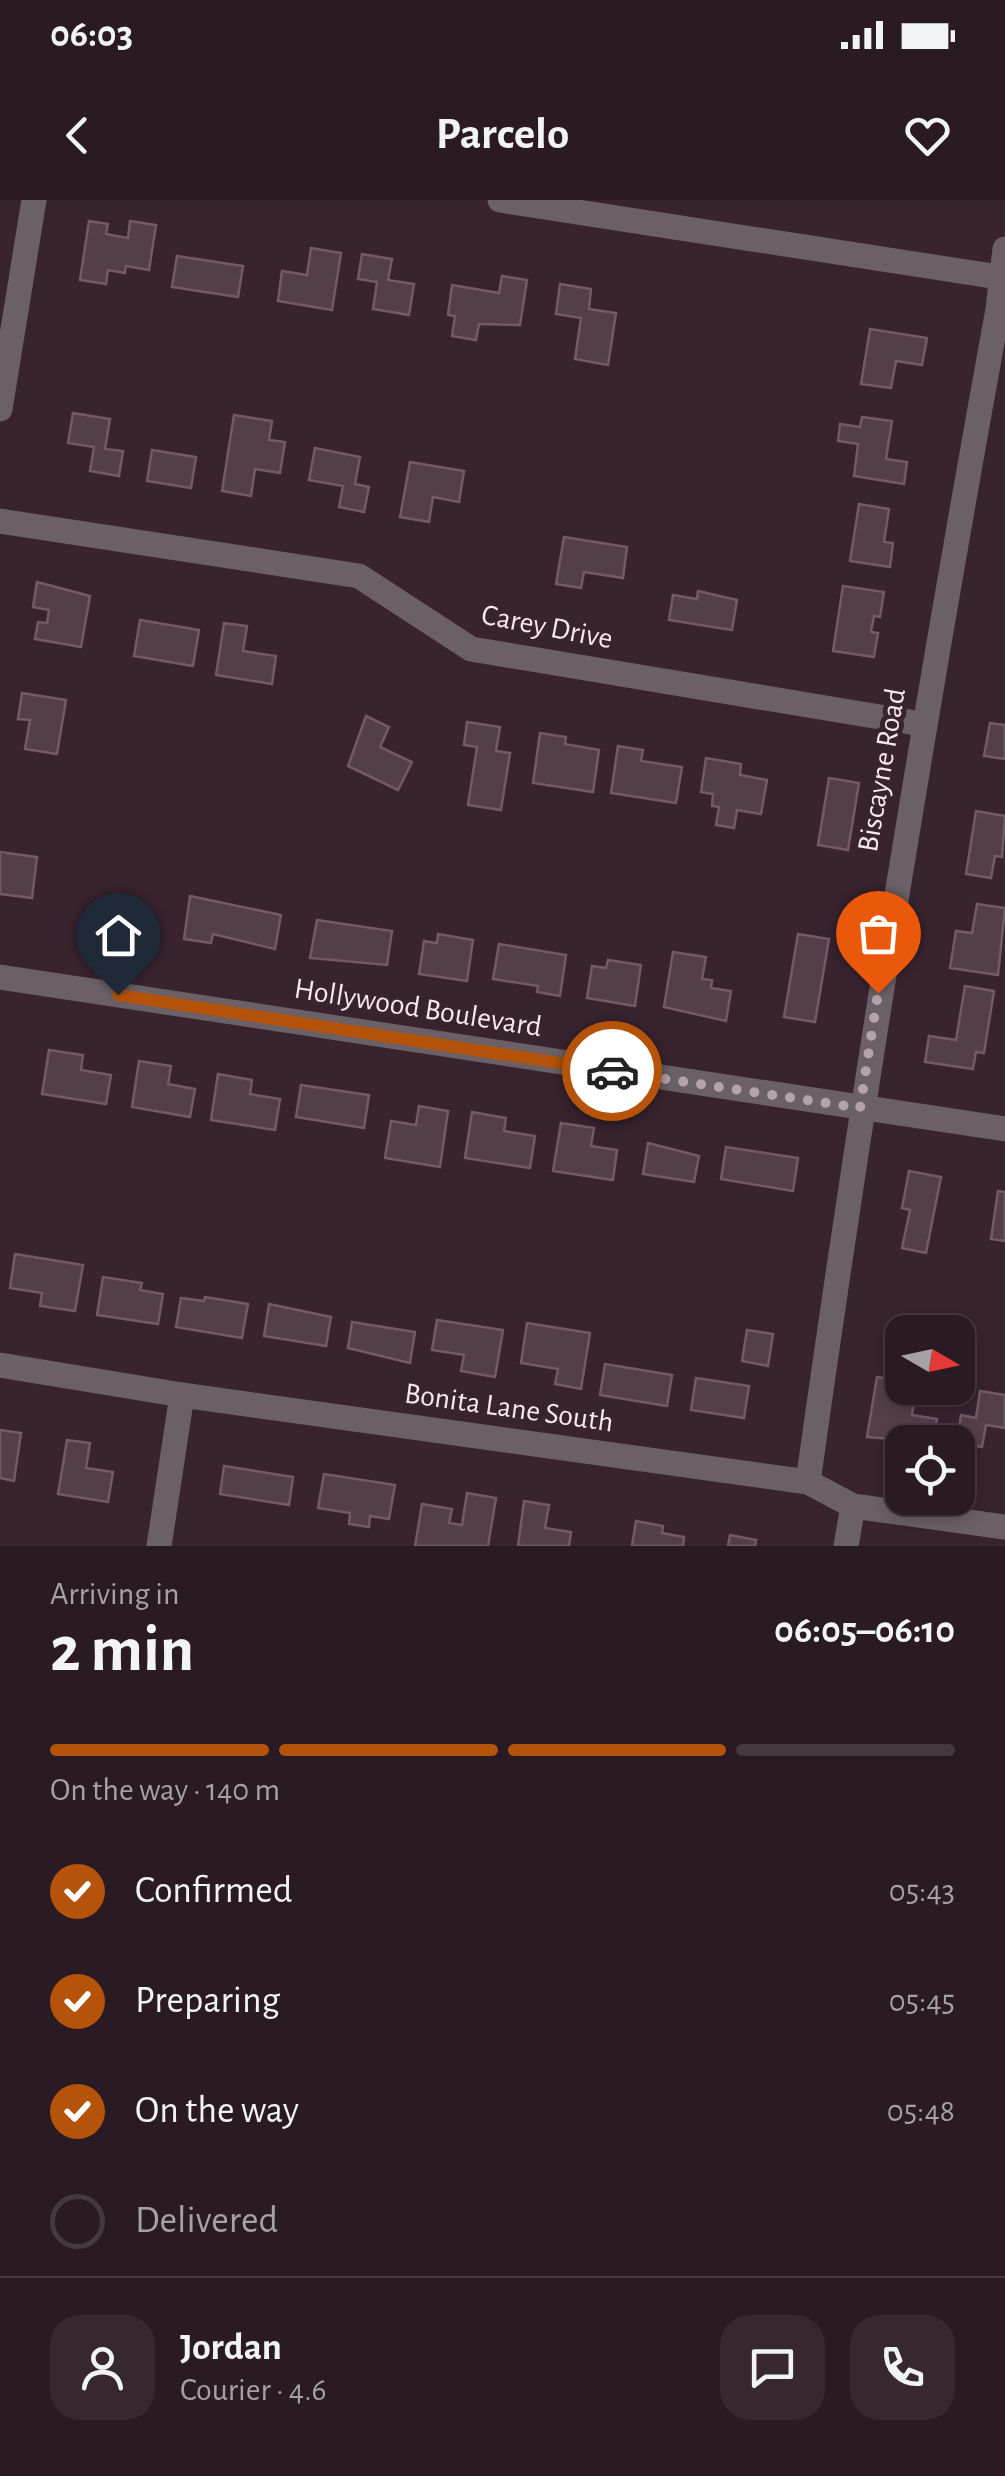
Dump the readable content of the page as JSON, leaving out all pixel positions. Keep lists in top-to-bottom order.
{
  "streets": {
    "street": [
      "Carey Drive",
      "Biscayne Road",
      "Hollywood Boulevard",
      "Bonita Lane South"
    ]
  },
  "crossings": [
    ["Carey Drive", "Biscayne Road"],
    ["Biscayne Road", "Hollywood Boulevard"],
    ["Biscayne Road", "Bonita Lane South"]
  ],
  "north": "right",
  "page": {
    "status": "06:03",
    "header": "Parcelo",
    "heading": ["2 min", "Arriving in", "06:05–06:10"],
    "panel": ["Jordan", "Courier · 4.6"],
    "bar": "On the way · 140 m",
    "list": [
      ["Confirmed", "05:43"],
      ["Preparing", "05:45"],
      ["On the way", "05:48"],
      "Delivered"
    ]
  }
}
